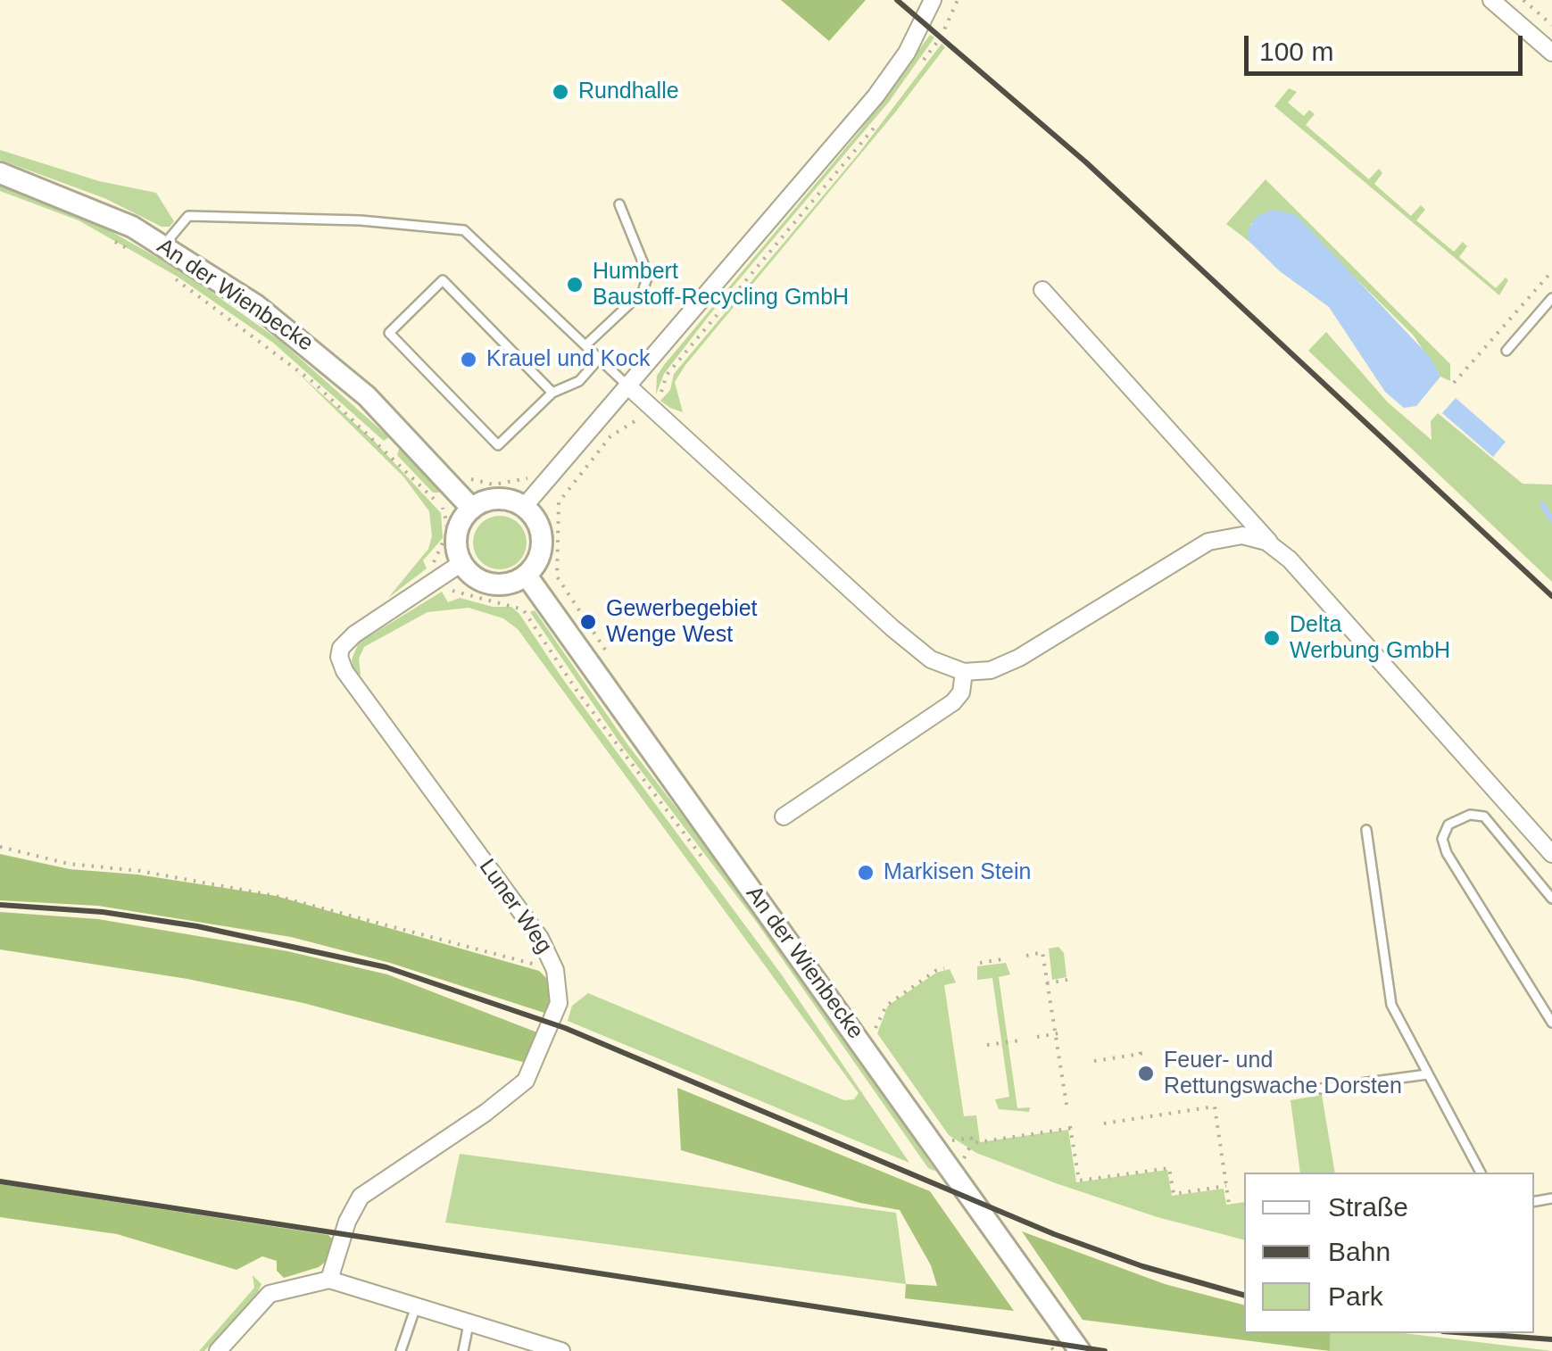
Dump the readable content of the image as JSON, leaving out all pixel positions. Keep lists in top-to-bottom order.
{
  "streets": {
    "street": ["An der Wienbecke", "Luner Weg"]
  },
  "crossings": [
    ["An der Wienbecke", "Luner Weg"]
  ],
  "places": [
    "Rundhalle",
    "Humbert Baustoff-Recycling GmbH",
    "Krauel und Kock",
    "Gewerbegebiet Wenge West",
    "Delta Werbung GmbH",
    "Markisen Stein",
    "Feuer- und Rettungswache Dorsten"
  ],
  "legend": ["Straße", "Bahn", "Park"],
  "scale_bar": "100 m"
}
